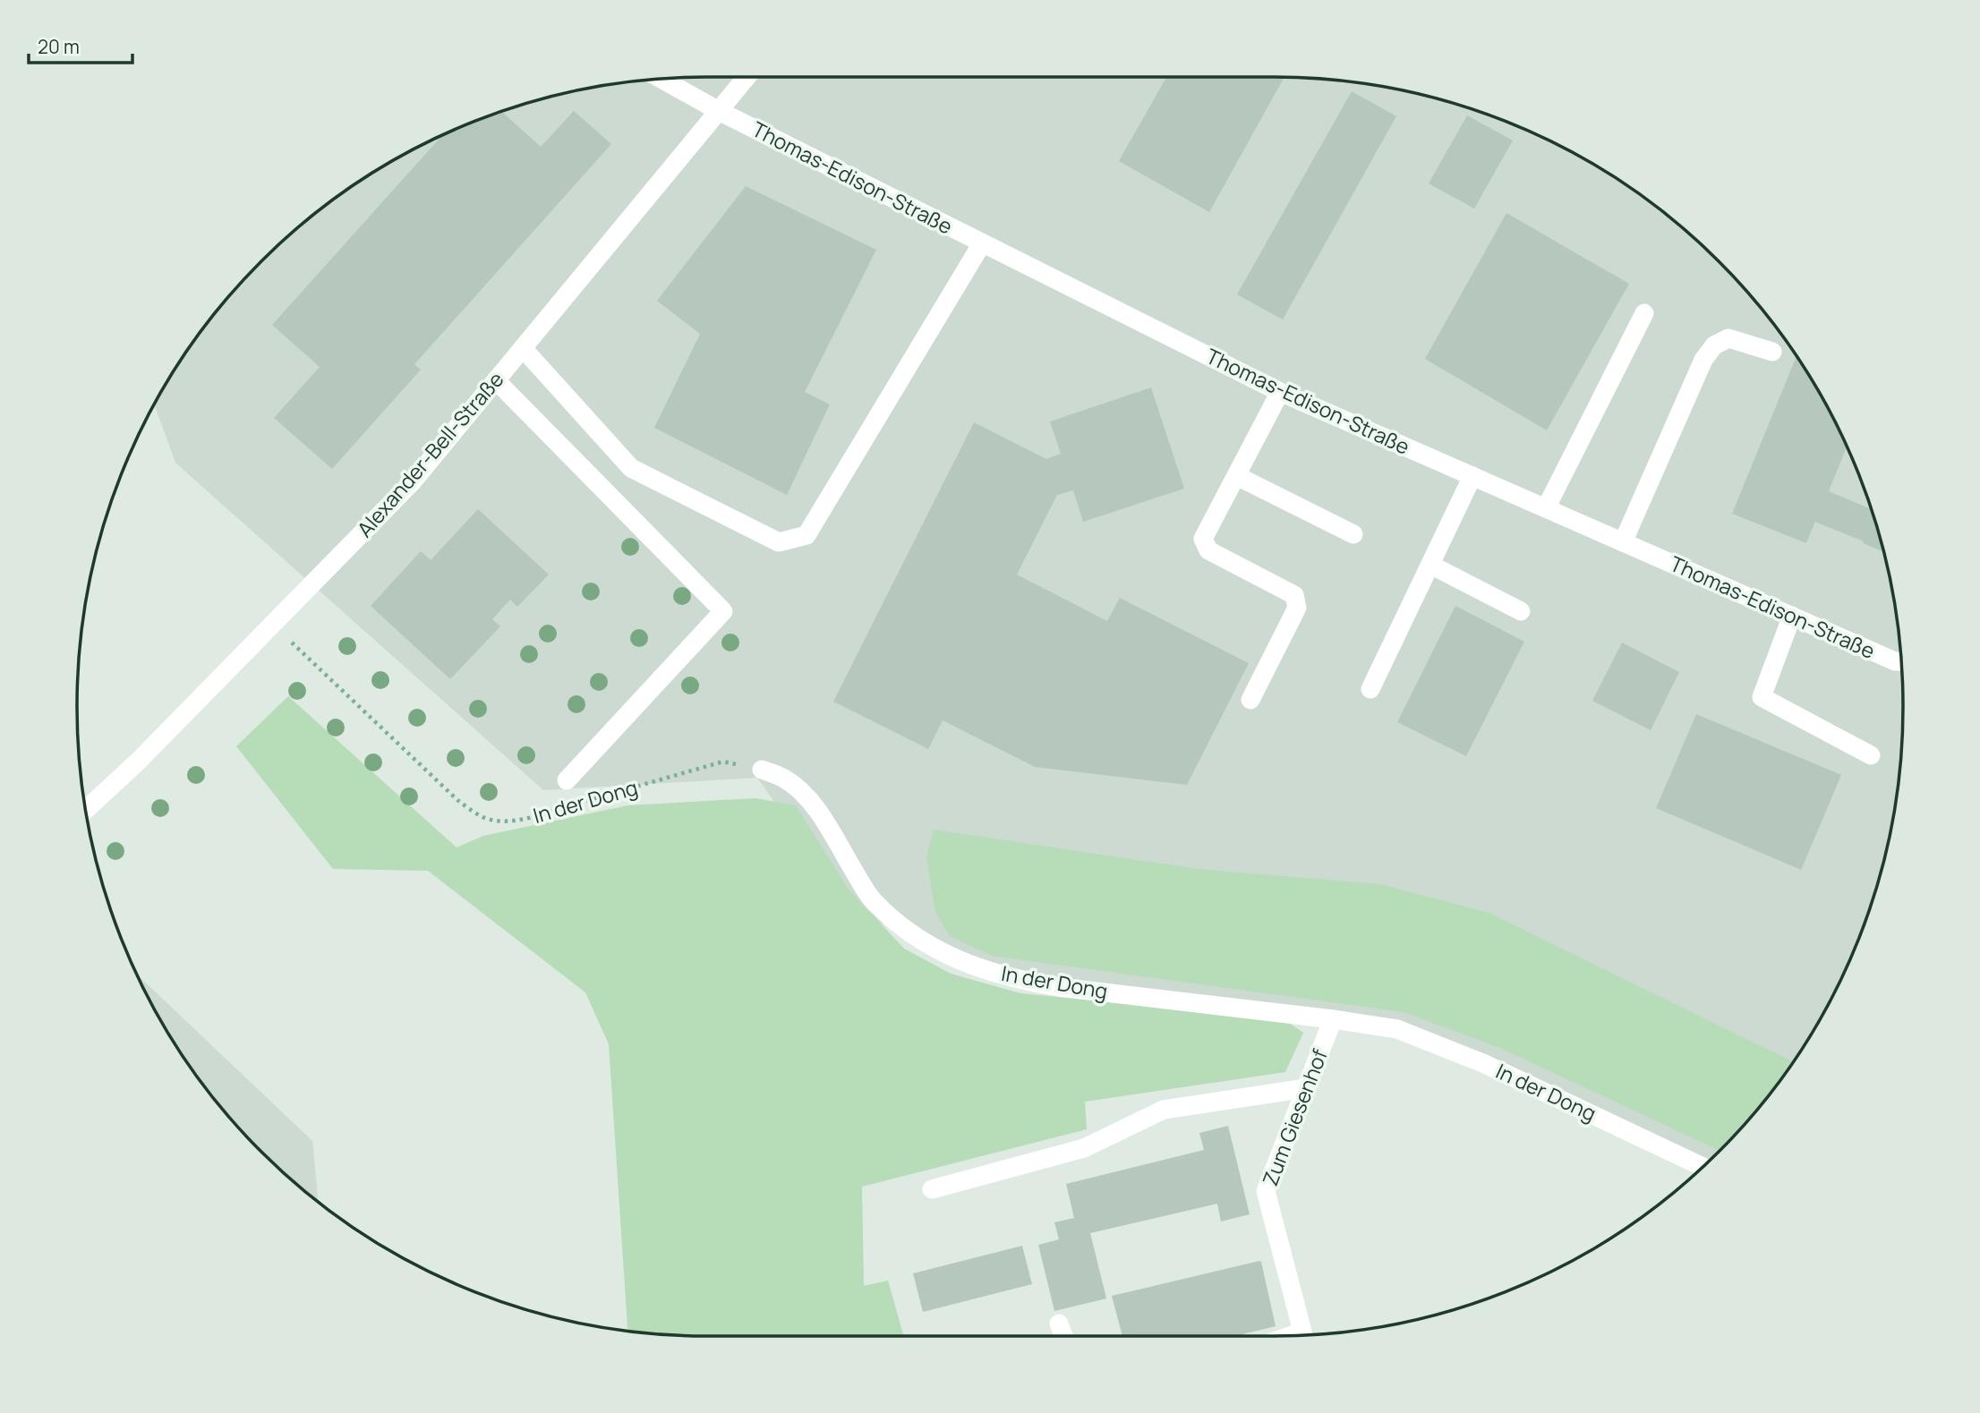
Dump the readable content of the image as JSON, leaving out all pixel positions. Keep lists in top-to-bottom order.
{
  "streets": {
    "street": [
      "Thomas-Edison-Straße",
      "Alexander-Bell-Straße",
      "In der Dong",
      "Zum Giesenhof"
    ]
  },
  "crossings": [
    ["Thomas-Edison-Straße", "Alexander-Bell-Straße"],
    ["Alexander-Bell-Straße", "In der Dong"],
    ["In der Dong", "Zum Giesenhof"]
  ],
  "scale_bar": "20 m"
}
